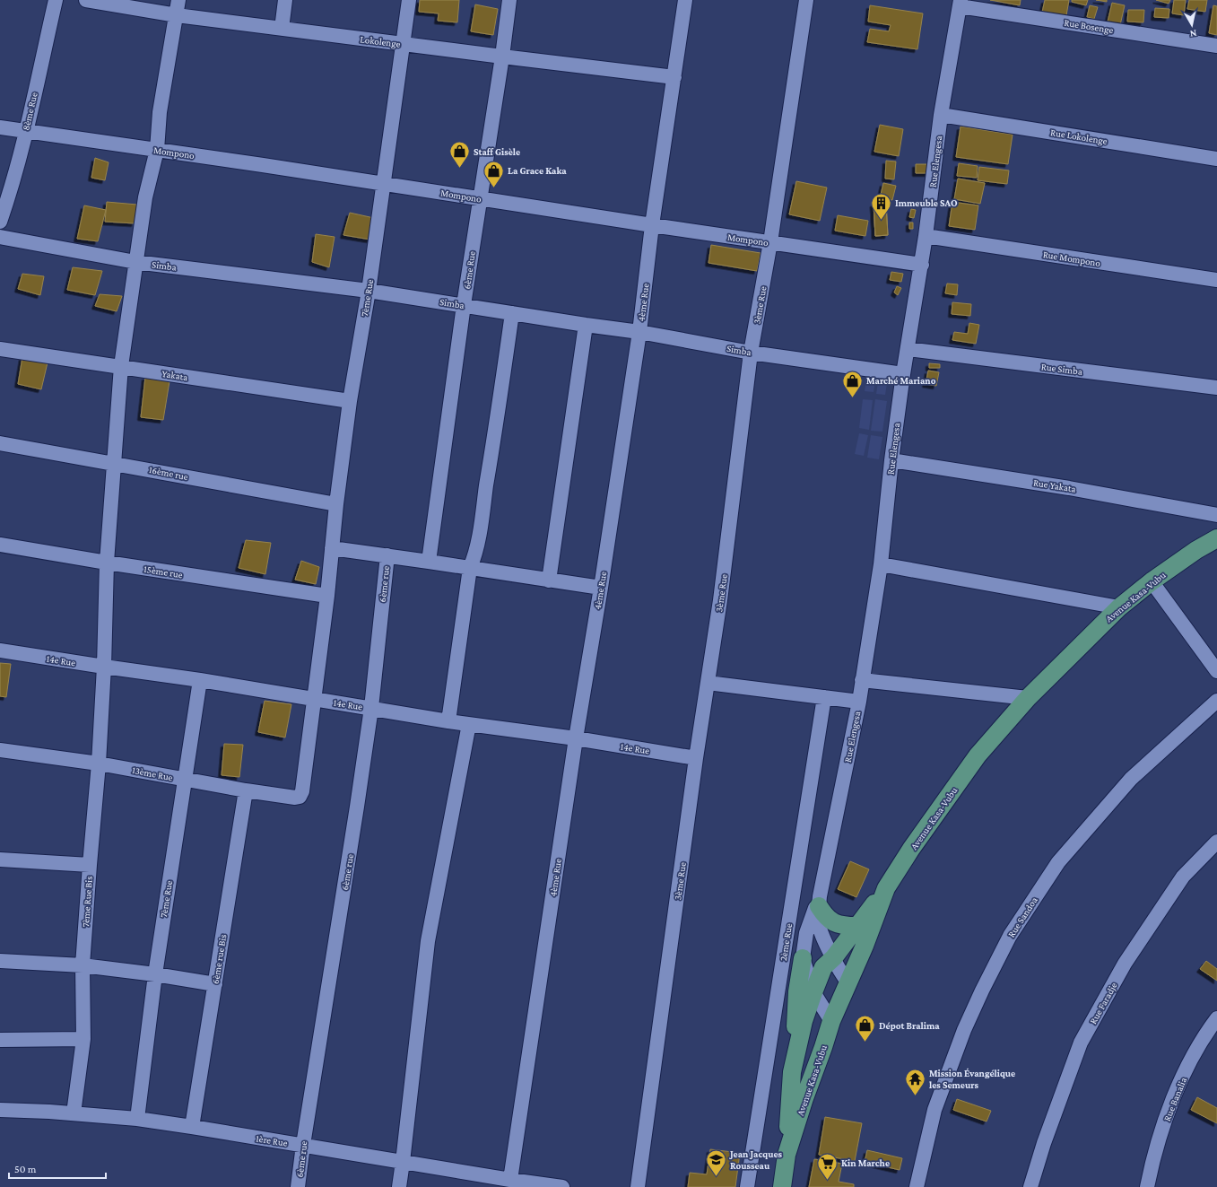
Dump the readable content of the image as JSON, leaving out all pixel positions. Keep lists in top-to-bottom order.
{
  "streets": {
    "main road": ["Avenue Kasa-Vubu"],
    "street": [
      "Rue Bosenge",
      "Lokolenge",
      "8ème Rue",
      "Rue Lokolenge",
      "Mompono",
      "Rue Elengesa",
      "Rue Mompono",
      "Simba",
      "6ème Rue",
      "7ème Rue",
      "4ème Rue",
      "3ème Rue",
      "Rue Simba",
      "Yakata",
      "16ème rue",
      "Rue Yakata",
      "15ème rue",
      "6ème rue",
      "14e Rue",
      "13ème Rue",
      "7ème Rue Bis",
      "Rue Sandoa",
      "2ème Rue",
      "6ème rue Bis",
      "Rue Faradje",
      "Rue Banalia",
      "1ère Rue"
    ]
  },
  "crossings": [
    ["Rue Bosenge", "Rue Elengesa"],
    ["Lokolenge", "6ème Rue"],
    ["Lokolenge", "7ème Rue"],
    ["Lokolenge", "4ème Rue"],
    ["Lokolenge", "7ème Rue Bis"],
    ["8ème Rue", "Mompono"],
    ["Rue Lokolenge", "Rue Elengesa"],
    ["Mompono", "Rue Elengesa"],
    ["Mompono", "6ème Rue"],
    ["Mompono", "7ème Rue"],
    ["Mompono", "4ème Rue"],
    ["Mompono", "3ème Rue"],
    ["Mompono", "7ème Rue Bis"],
    ["Rue Elengesa", "Rue Mompono"],
    ["Rue Elengesa", "Simba"],
    ["Rue Elengesa", "Rue Simba"],
    ["Rue Elengesa", "Rue Yakata"],
    ["Simba", "6ème Rue"],
    ["Simba", "7ème Rue"],
    ["Simba", "4ème Rue"],
    ["Simba", "3ème Rue"],
    ["Simba", "7ème Rue Bis"],
    ["7ème Rue", "Yakata"],
    ["7ème Rue", "16ème rue"],
    ["7ème Rue", "15ème rue"],
    ["7ème Rue", "14e Rue"],
    ["7ème Rue", "13ème Rue"],
    ["7ème Rue", "1ère Rue"],
    ["4ème Rue", "14e Rue"],
    ["4ème Rue", "1ère Rue"],
    ["3ème Rue", "14e Rue"],
    ["Yakata", "7ème Rue Bis"],
    ["16ème rue", "7ème Rue Bis"],
    ["15ème rue", "7ème Rue Bis"],
    ["6ème rue", "14e Rue"],
    ["6ème rue", "1ère Rue"],
    ["14e Rue", "7ème Rue Bis"],
    ["13ème Rue", "7ème Rue Bis"],
    ["13ème Rue", "6ème rue Bis"],
    ["7ème Rue Bis", "1ère Rue"],
    ["6ème rue Bis", "1ère Rue"]
  ],
  "places": {
    "shop": [
      "Staff Gisèle",
      "La Grace Kaka",
      "Marché Mariano",
      "Dépot Bralima"
    ],
    "building": ["Immeuble SAO"],
    "temple": ["Mission Évangélique les Semeurs"],
    "school or university": ["Jean Jacques Rousseau"],
    "supermarket": ["Kin Marche"]
  },
  "scale_bar": "50 m",
  "north": "bottom"
}
